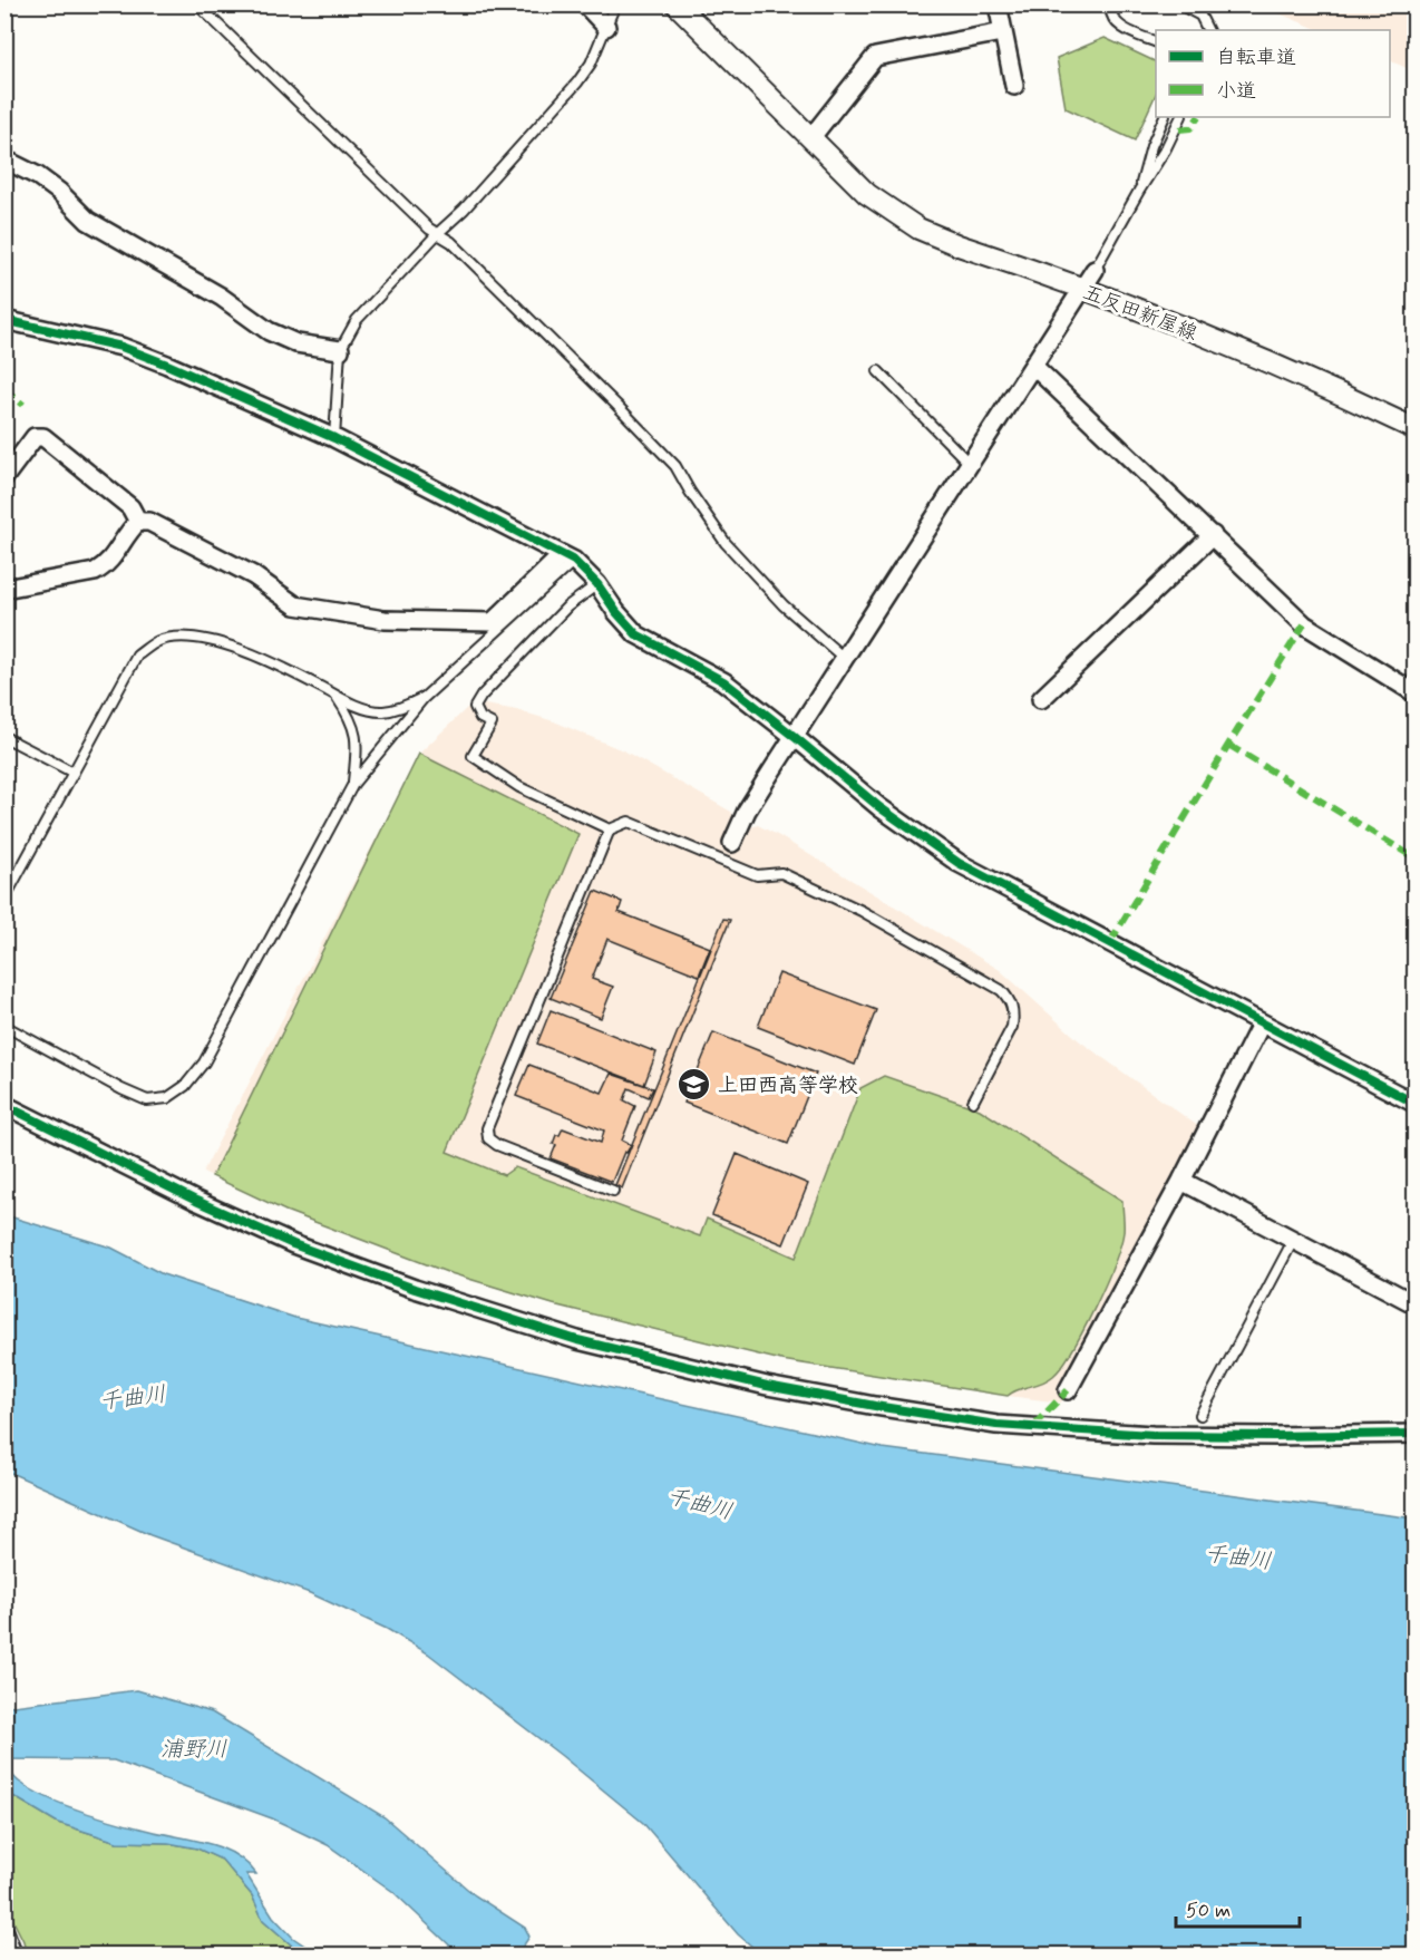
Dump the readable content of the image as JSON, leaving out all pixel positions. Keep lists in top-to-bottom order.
{
  "streets": {
    "street": ["五反田新屋線"]
  },
  "water": ["千曲川", "浦野川"],
  "places": {
    "school or university": ["上田西高等学校"]
  },
  "legend": ["自転車道", "小道"],
  "scale_bar": "50 m"
}
